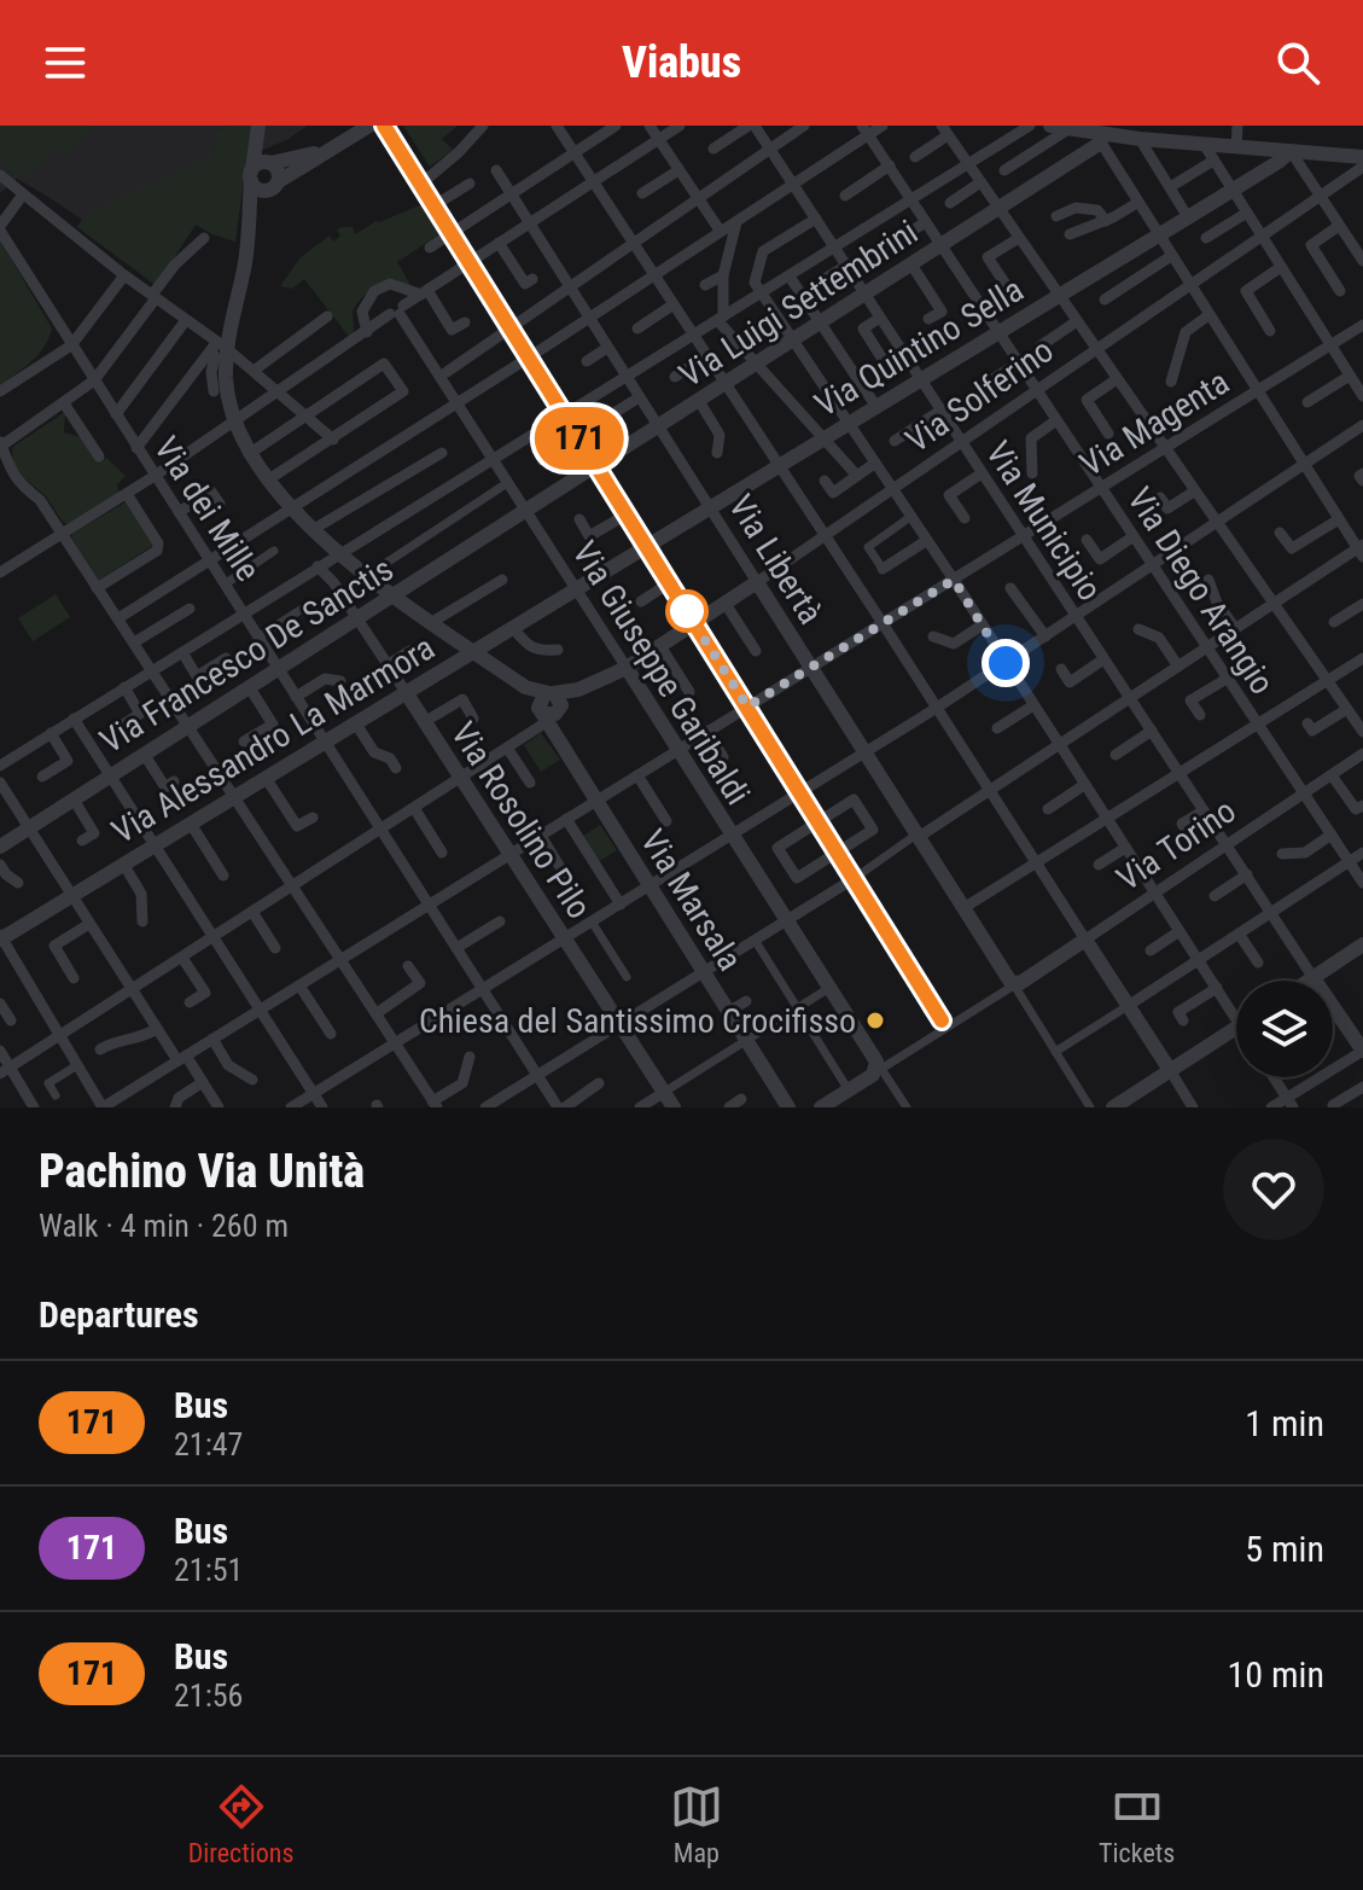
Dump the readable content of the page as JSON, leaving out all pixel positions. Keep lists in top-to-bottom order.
{
  "streets": {
    "street": [
      "Via Luigi Settembrini",
      "Via Quintino Sella",
      "Via Solferino",
      "Via Magenta",
      "Via dei Mille",
      "Via Municipio",
      "Via Libertà",
      "Via Diego Arangio",
      "Via Francesco De Sanctis",
      "Via Giuseppe Garibaldi",
      "Via Alessandro La Marmora",
      "Via Rosolino Pilo",
      "Via Torino",
      "Via Marsala"
    ]
  },
  "crossings": [
    ["Via Luigi Settembrini", "Via Municipio"],
    ["Via Luigi Settembrini", "Via Libertà"],
    ["Via Luigi Settembrini", "Via Diego Arangio"],
    ["Via Luigi Settembrini", "Via Francesco De Sanctis"],
    ["Via Luigi Settembrini", "Via Giuseppe Garibaldi"],
    ["Via Quintino Sella", "Via Municipio"],
    ["Via Quintino Sella", "Via Libertà"],
    ["Via Quintino Sella", "Via Diego Arangio"],
    ["Via Quintino Sella", "Via Giuseppe Garibaldi"],
    ["Via Quintino Sella", "Via Alessandro La Marmora"],
    ["Via Solferino", "Via Municipio"],
    ["Via Solferino", "Via Libertà"],
    ["Via Solferino", "Via Diego Arangio"],
    ["Via Solferino", "Via Giuseppe Garibaldi"],
    ["Via Magenta", "Via dei Mille"],
    ["Via Magenta", "Via Municipio"],
    ["Via Magenta", "Via Libertà"],
    ["Via Magenta", "Via Diego Arangio"],
    ["Via Magenta", "Via Giuseppe Garibaldi"],
    ["Via Magenta", "Via Rosolino Pilo"],
    ["Via Magenta", "Via Marsala"],
    ["Via dei Mille", "Via Francesco De Sanctis"],
    ["Via dei Mille", "Via Alessandro La Marmora"],
    ["Via Municipio", "Via Torino"],
    ["Via Libertà", "Via Torino"],
    ["Via Diego Arangio", "Via Torino"],
    ["Via Francesco De Sanctis", "Via Giuseppe Garibaldi"],
    ["Via Francesco De Sanctis", "Via Rosolino Pilo"],
    ["Via Giuseppe Garibaldi", "Via Alessandro La Marmora"],
    ["Via Alessandro La Marmora", "Via Rosolino Pilo"]
  ],
  "places": ["Chiesa del Santissimo Crocifisso"],
  "lines": ["bus line 171"],
  "page": {
    "header": "Viabus",
    "on_map": "171",
    "heading": [
      ["Pachino Via Unità", "Walk · 4 min · 260 m"],
      "Departures"
    ],
    "list": [
      {
        "mark": "171",
        "name": "Bus",
        "note": "21:47",
        "value": "1 min"
      },
      {
        "mark": "171",
        "name": "Bus",
        "note": "21:51",
        "value": "5 min"
      },
      {
        "mark": "171",
        "name": "Bus",
        "note": "21:56",
        "value": "10 min"
      }
    ],
    "tabs": ["Directions", "Map", "Tickets"]
  }
}
